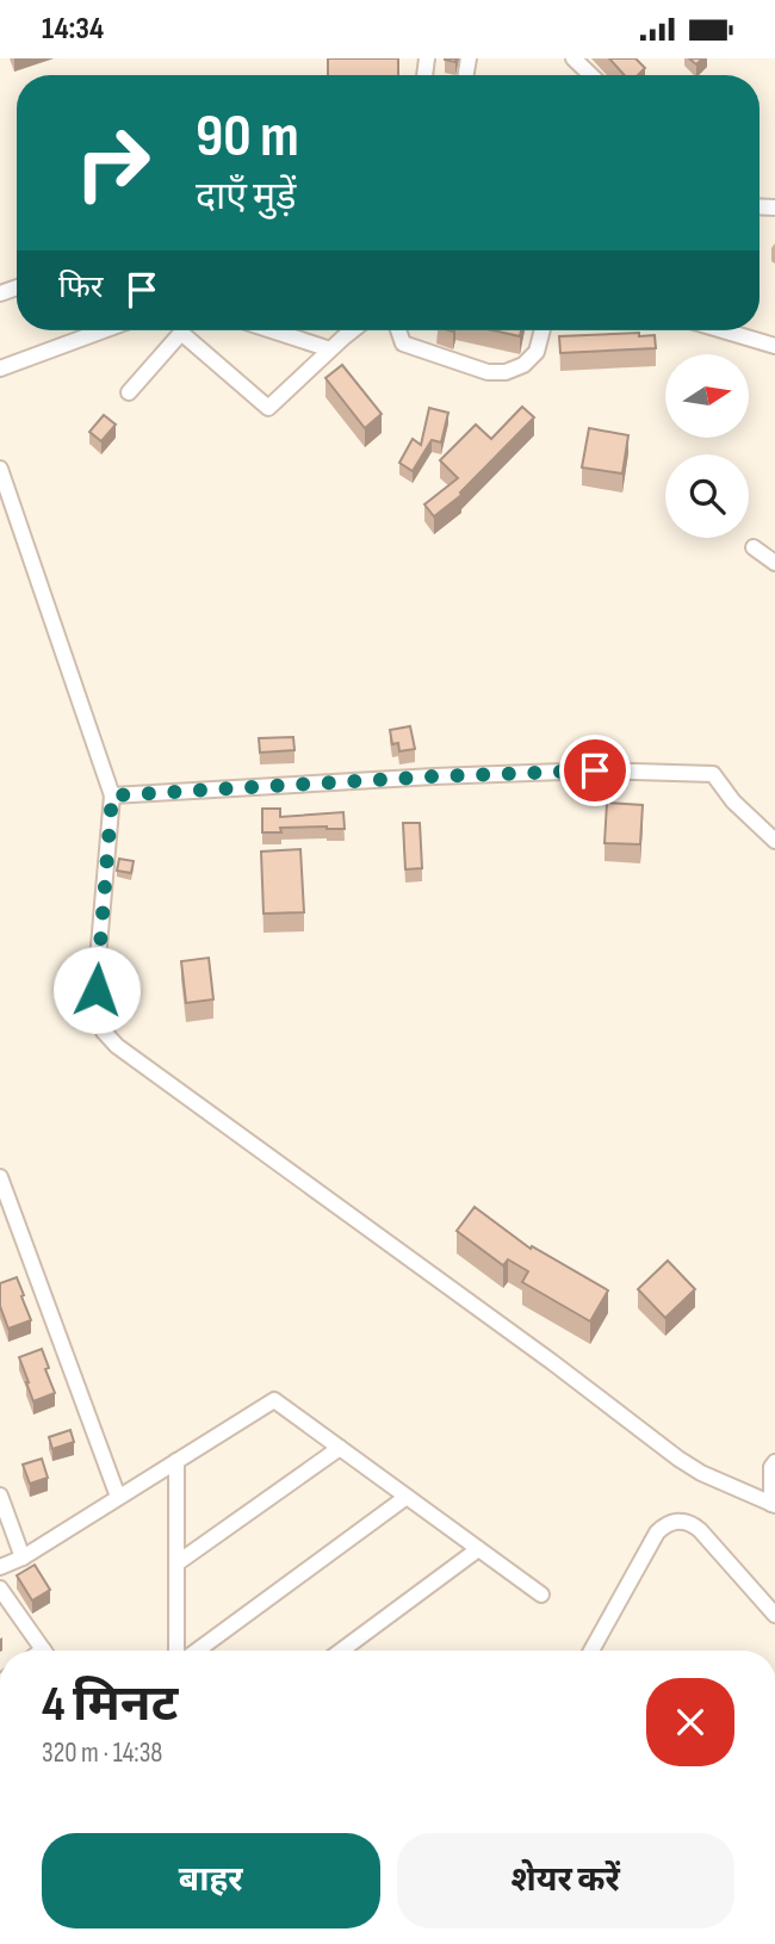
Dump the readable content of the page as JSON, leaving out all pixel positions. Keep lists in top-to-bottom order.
{
  "north": "right",
  "page": {
    "status": "14:34",
    "turn": ["90 m", "दाएँ मुड़ें"],
    "then": "फिर",
    "heading": ["4 मिनट", "320 m · 14:38"],
    "buttons": ["बाहर", "शेयर करें"]
  }
}
